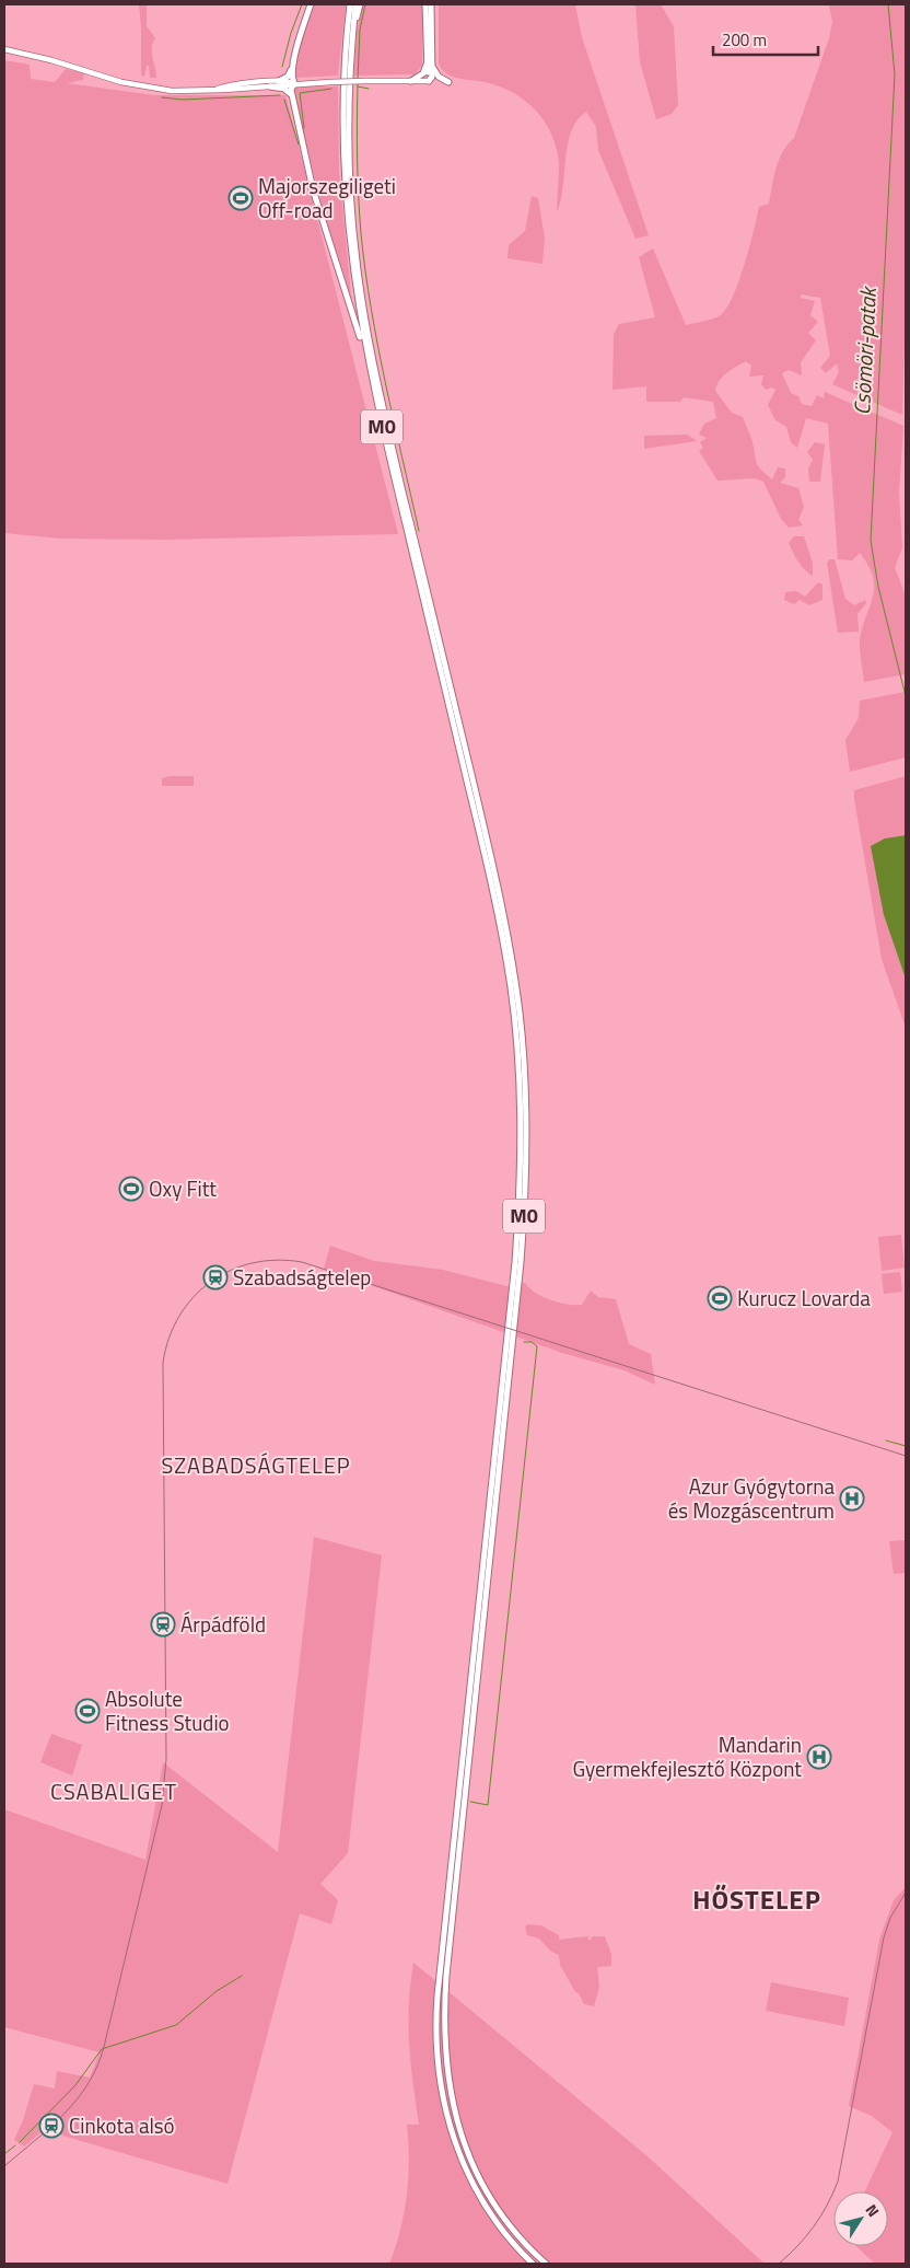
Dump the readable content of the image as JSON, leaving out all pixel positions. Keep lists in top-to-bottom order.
{
  "streets": {
    "highway": ["M0"]
  },
  "districts": ["SZABADSÁGTELEP", "CSABALIGET", "HŐSTELEP"],
  "water": ["Csömöri-patak"],
  "places": {
    "sports": [
      "Majorszegiligeti Off-road",
      "Oxy Fitt",
      "Kurucz Lovarda",
      "Absolute Fitness Studio"
    ],
    "station": ["Szabadságtelep", "Árpádföld", "Cinkota alsó"],
    "hospital": ["Azur Gyógytorna és Mozgáscentrum", "Mandarin Gyermekfejlesztő Központ"]
  },
  "scale_bar": "200 m",
  "north": "top right"
}
